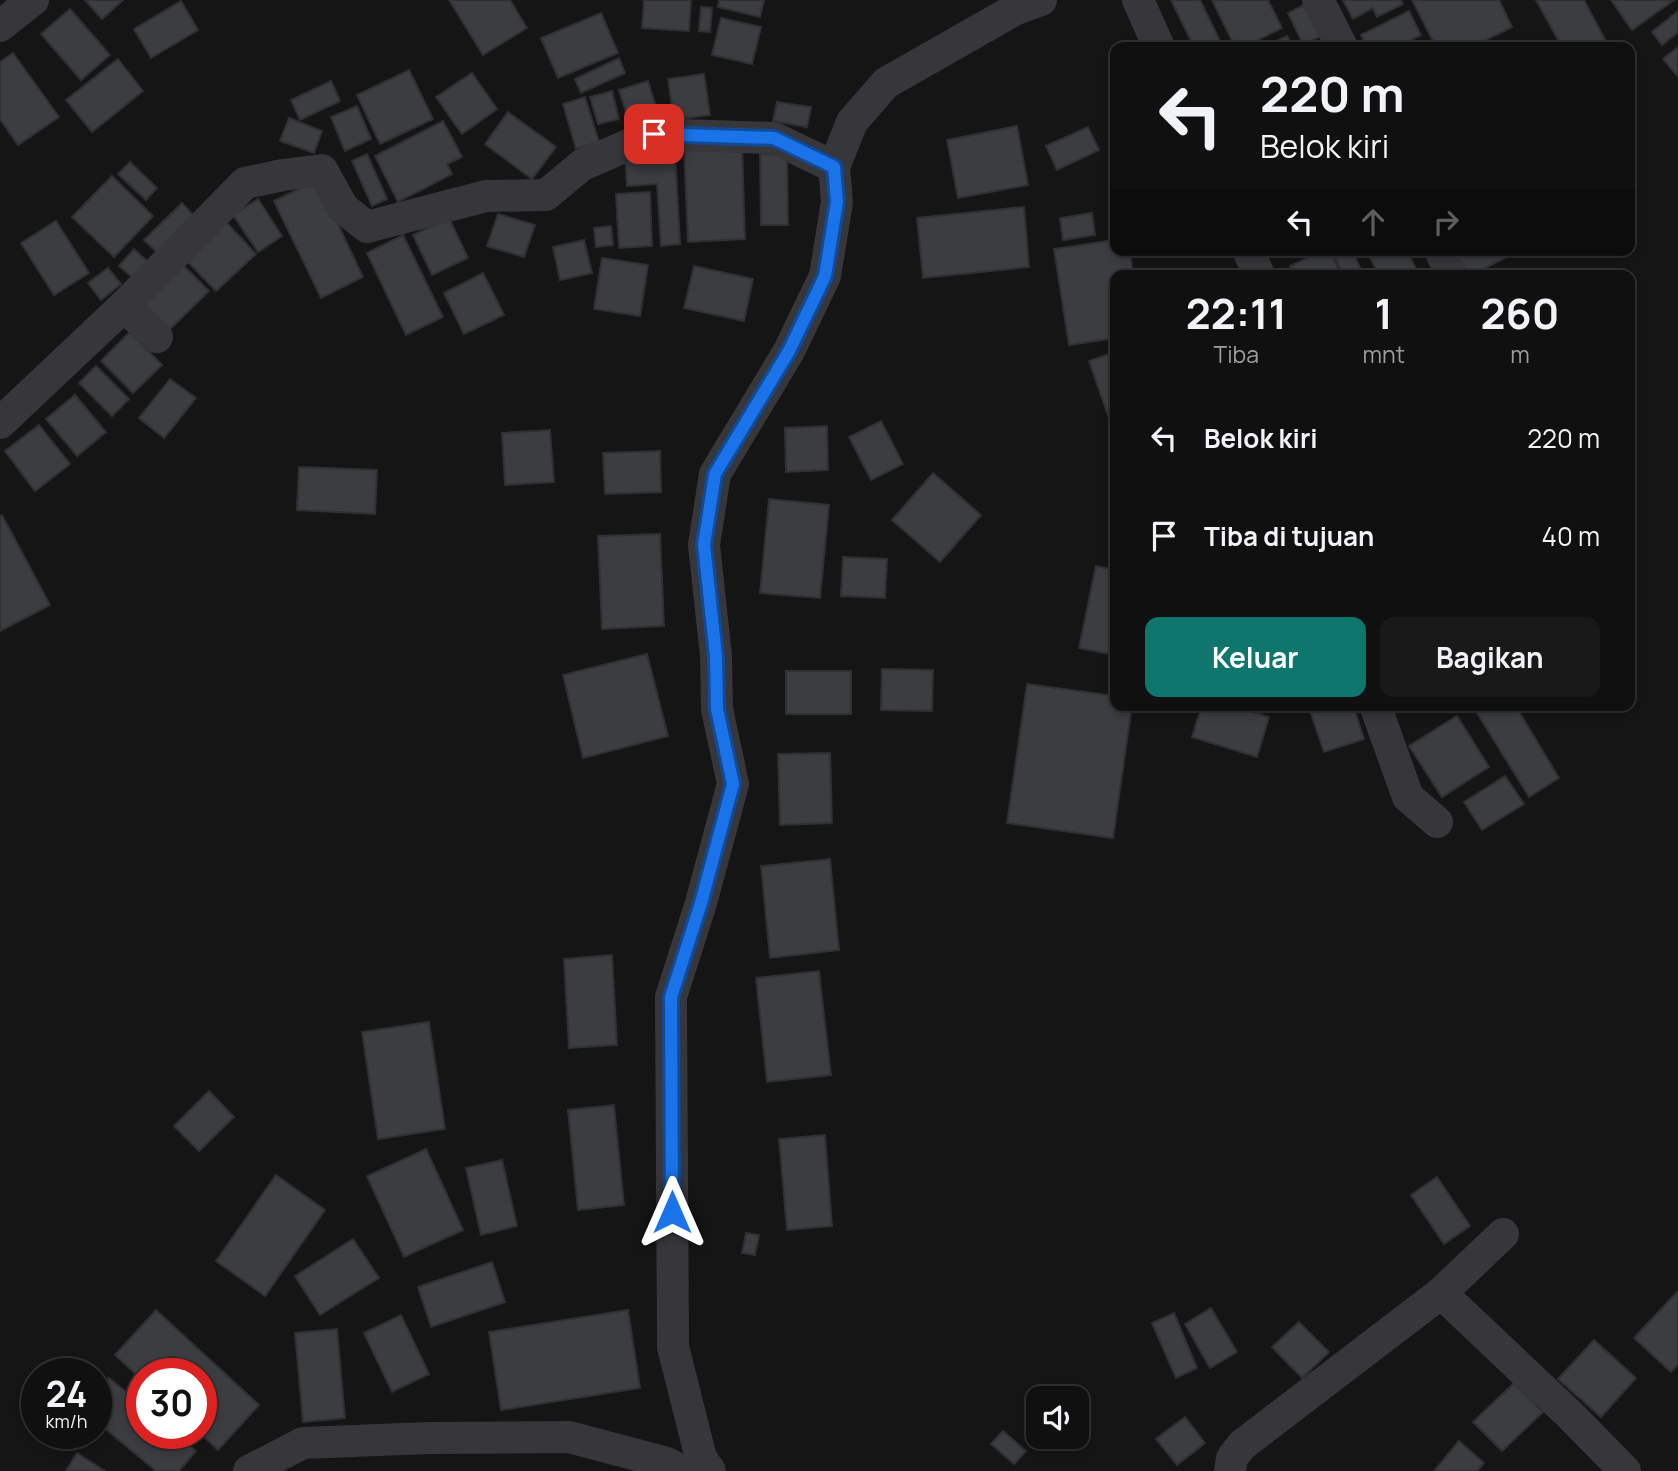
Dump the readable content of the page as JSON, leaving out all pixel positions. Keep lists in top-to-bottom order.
{
  "page": {
    "turn": ["220 m", "Belok kiri"],
    "eta": [
      "22:11",
      "Tiba",
      "1",
      "mnt",
      "260",
      "m"
    ],
    "list": [
      {
        "name": "Belok kiri",
        "value": "220 m"
      },
      {
        "name": "Tiba di tujuan",
        "value": "40 m"
      }
    ],
    "buttons": ["Keluar", "Bagikan"],
    "speed": "24 km/h",
    "limit": "30"
  }
}
